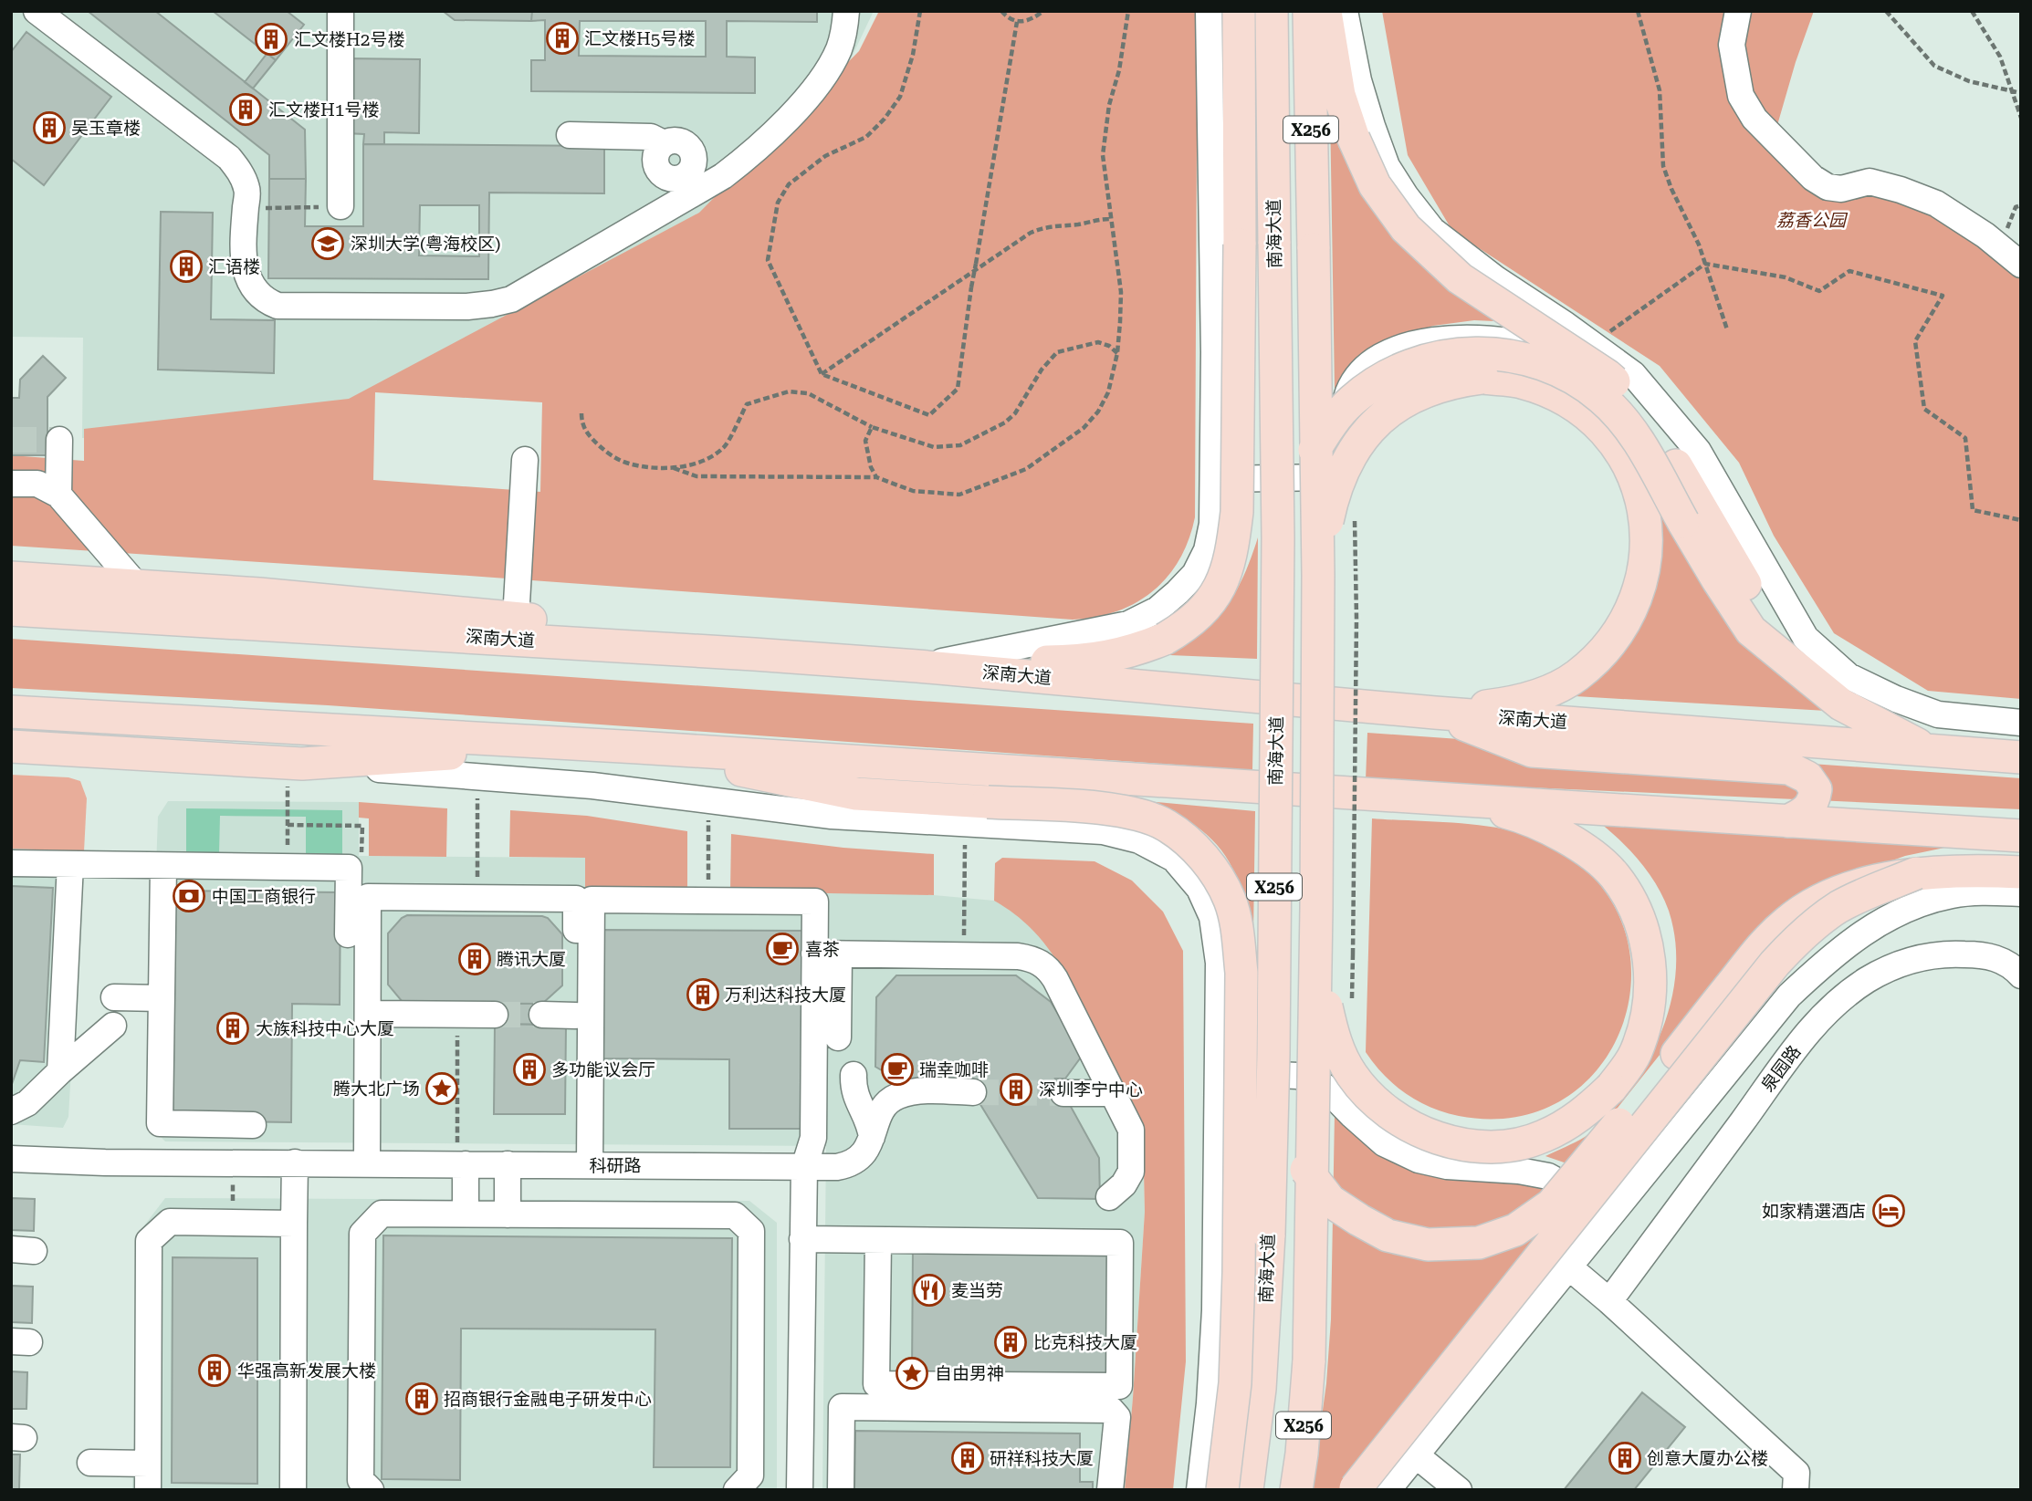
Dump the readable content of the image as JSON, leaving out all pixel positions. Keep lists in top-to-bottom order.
{
  "streets": {
    "main road": ["X256", "南海大道", "深南大道"],
    "street": ["泉园路", "科研路"]
  },
  "parks": ["荔香公园"],
  "places": {
    "building": [
      "汇文楼H5号楼",
      "汇文楼H2号楼",
      "汇文楼H1号楼",
      "吴玉章楼",
      "汇语楼",
      "腾讯大厦",
      "万利达科技大厦",
      "大族科技中心大厦",
      "多功能议会厅",
      "深圳李宁中心",
      "比克科技大厦",
      "华强高新发展大楼",
      "招商银行金融电子研发中心",
      "研祥科技大厦",
      "创意大厦办公楼"
    ],
    "school or university": ["深圳大学(粤海校区)"],
    "bank": ["中国工商银行"],
    "cafe": ["喜茶", "瑞幸咖啡"],
    "place": ["腾大北广场", "自由男神"],
    "hotel": ["如家精選酒店"],
    "restaurant": ["麦当劳"]
  }
}
